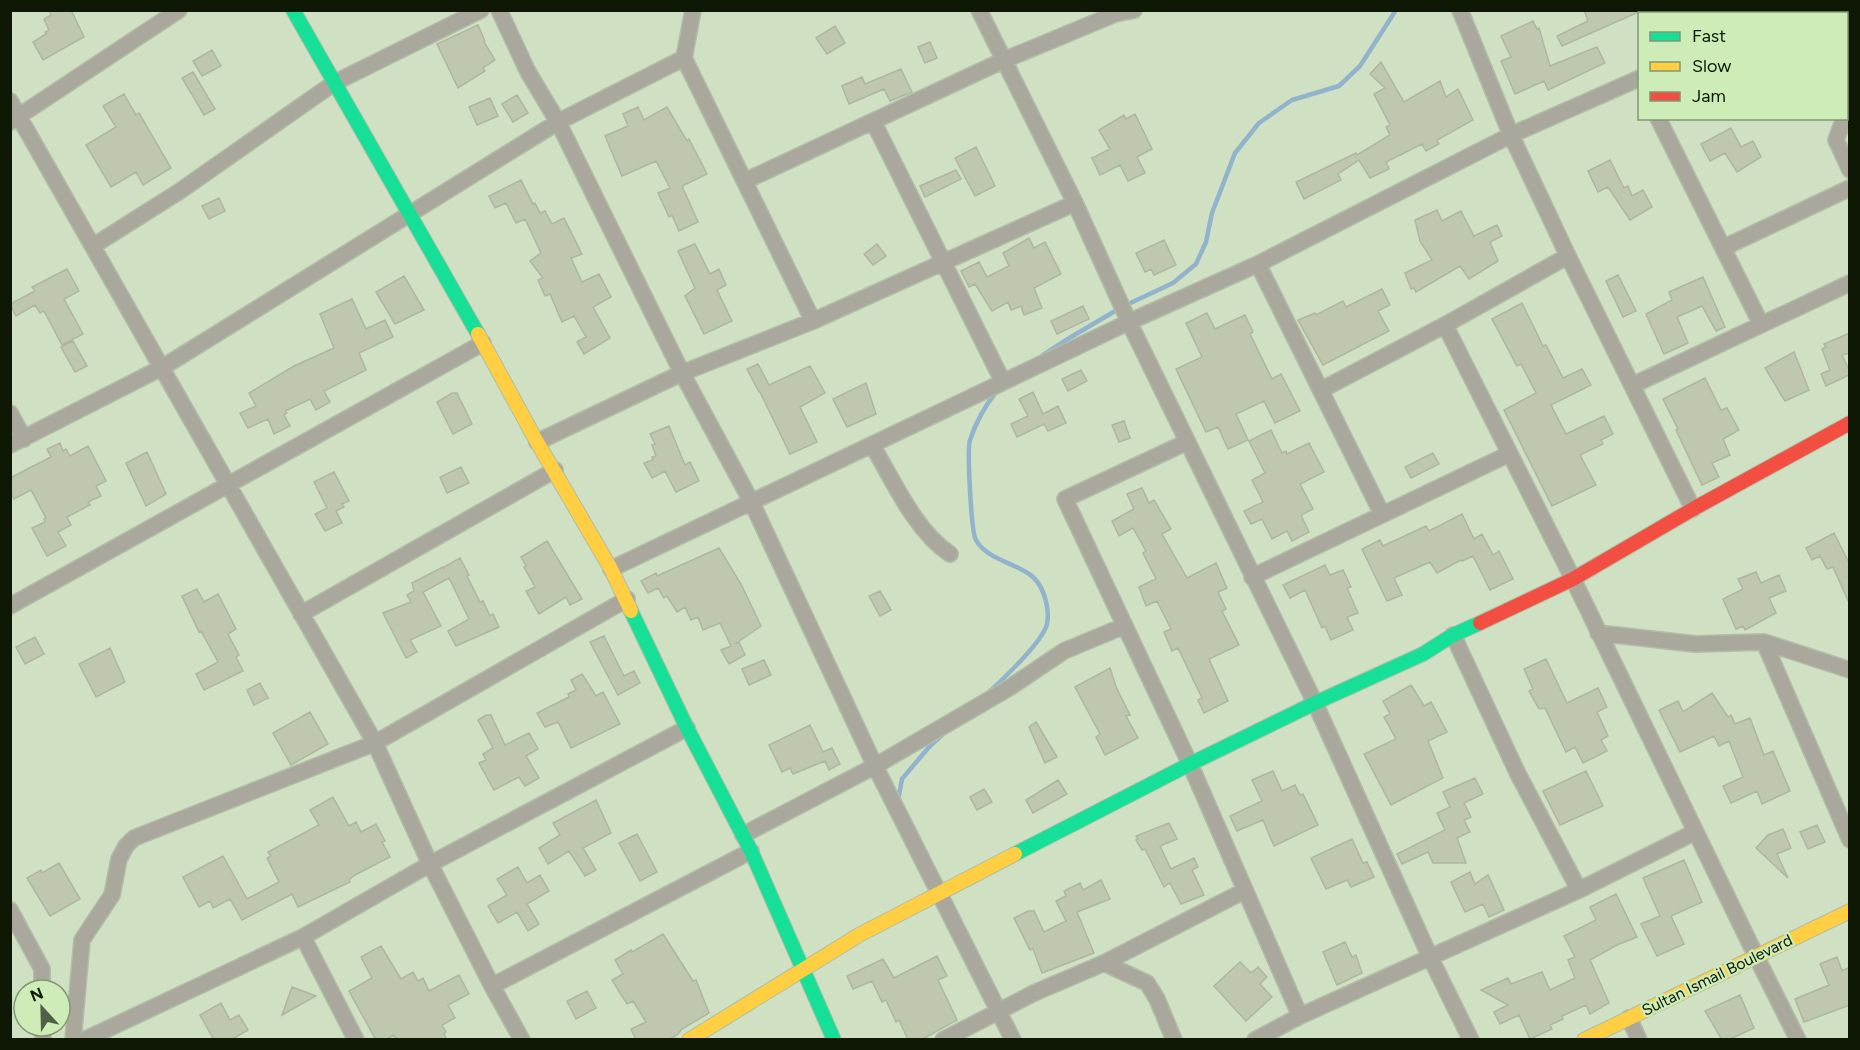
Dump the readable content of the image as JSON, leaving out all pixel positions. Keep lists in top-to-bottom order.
{
  "streets": {
    "street": ["Sultan Ismail Boulevard"]
  },
  "legend": ["Fast", "Slow", "Jam"],
  "north": "top"
}
